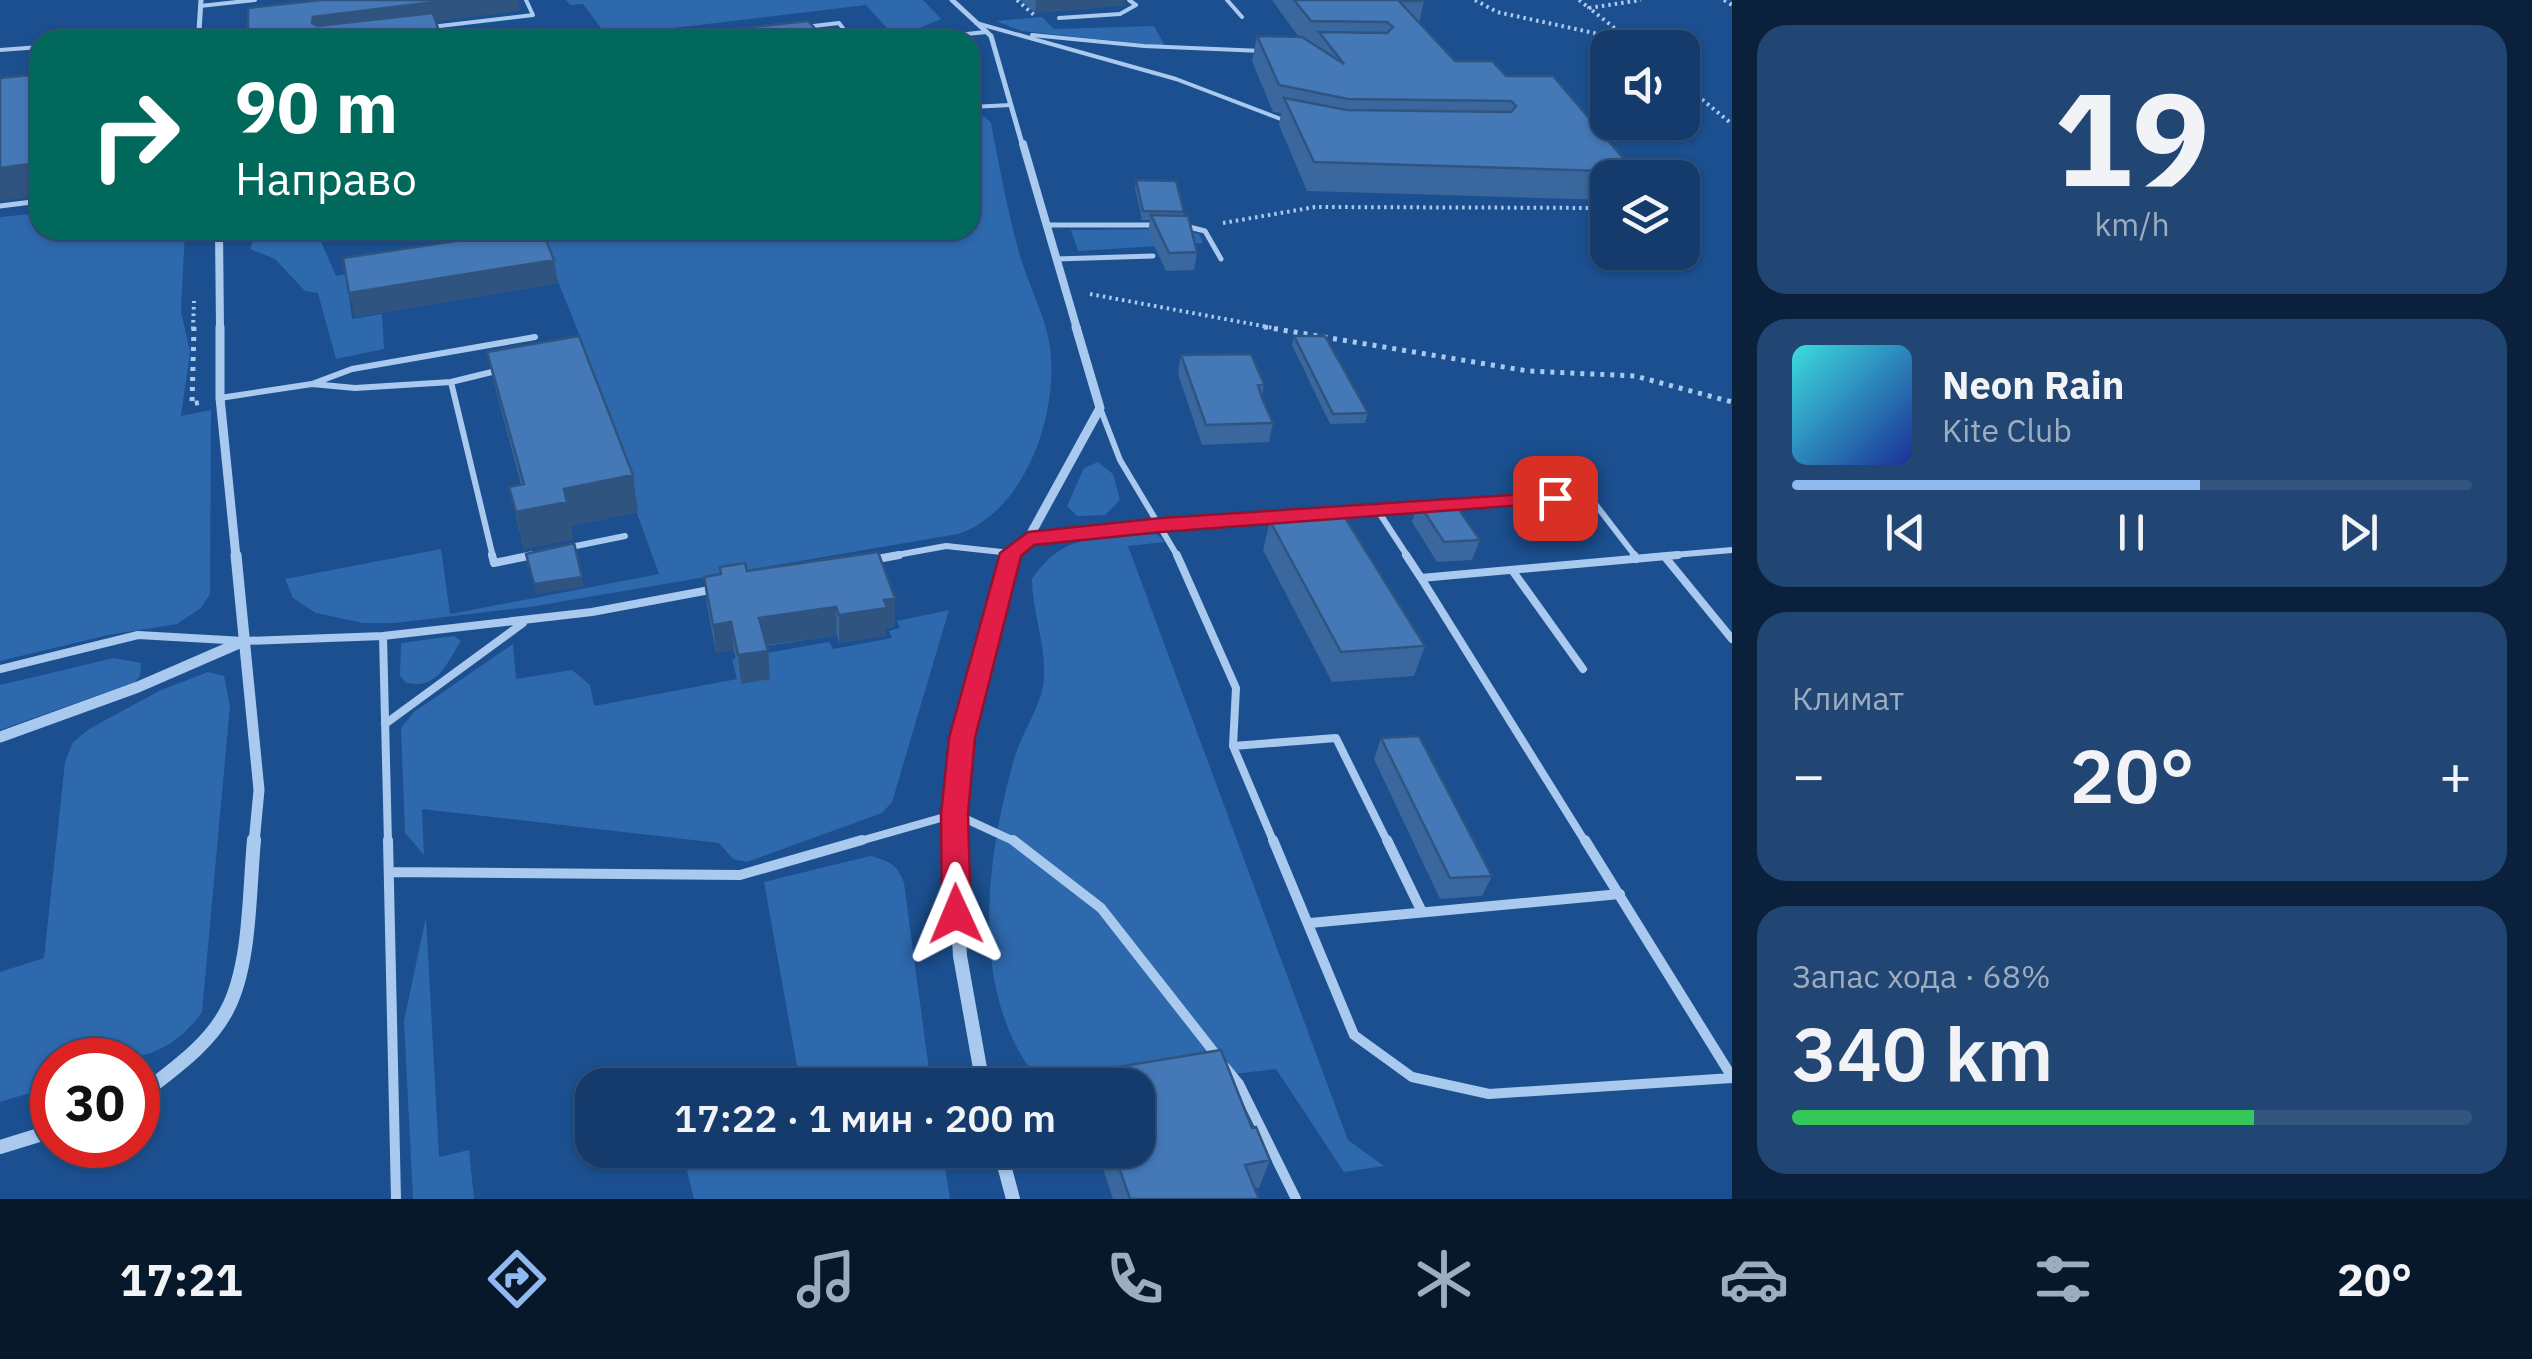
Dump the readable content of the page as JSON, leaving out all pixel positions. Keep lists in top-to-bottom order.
{
  "page": {
    "tile": [
      ["19", "km/h"],
      "Климат",
      ["Запас хода · 68%", "340 km"]
    ],
    "turn": ["90 m", "Направо"],
    "song": ["Neon Rain", "Kite Club"],
    "heat": ["−", "20°", "+"],
    "limit": "30",
    "trip": "17:22 · 1 мин · 200 m",
    "tabs": ["17:21", "20°"]
  }
}
